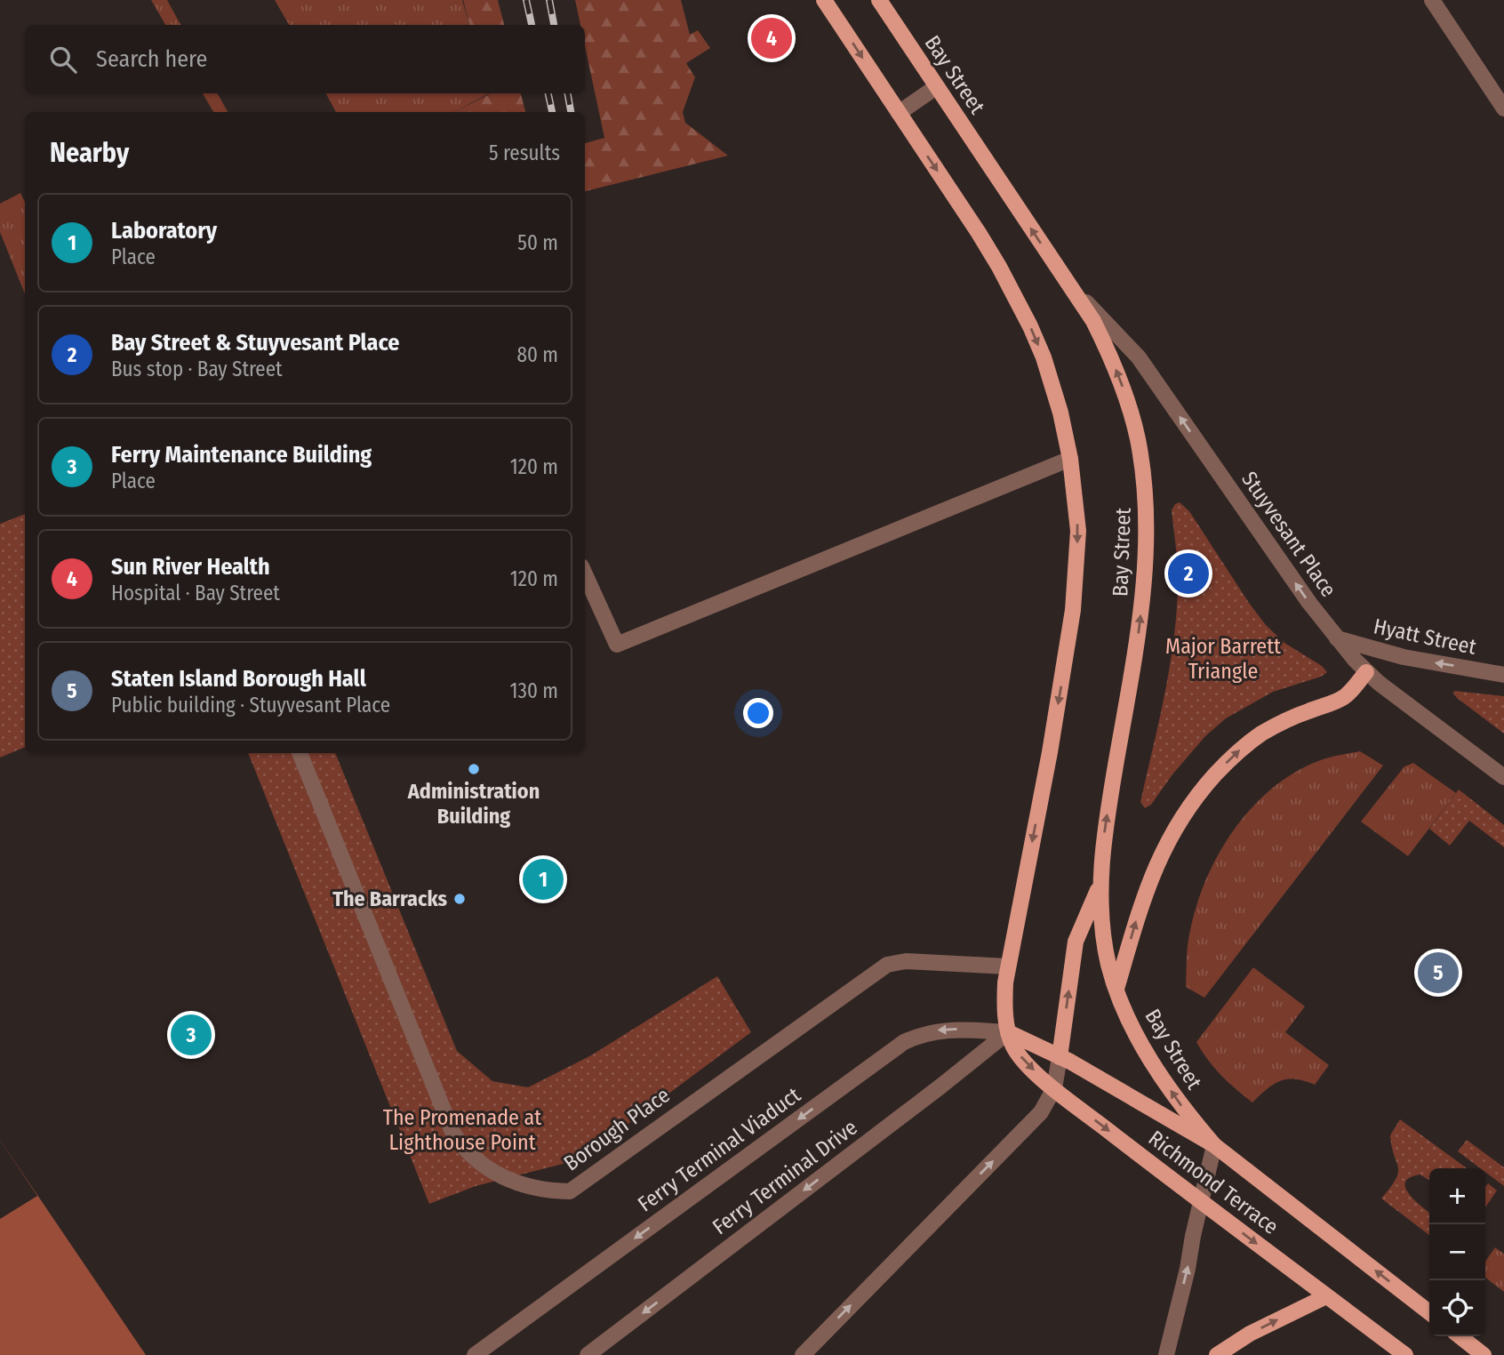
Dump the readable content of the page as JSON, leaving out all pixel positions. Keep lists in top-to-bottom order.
{
  "streets": {
    "main road": ["Bay Street", "Richmond Terrace"],
    "street": [
      "Stuyvesant Place",
      "Hyatt Street",
      "Borough Place",
      "Ferry Terminal Viaduct",
      "Ferry Terminal Drive"
    ]
  },
  "crossings": [
    ["Bay Street", "Stuyvesant Place"],
    ["Bay Street", "Borough Place"],
    ["Bay Street", "Ferry Terminal Viaduct"],
    ["Bay Street", "Ferry Terminal Drive"],
    ["Bay Street", "Richmond Terrace"],
    ["Stuyvesant Place", "Hyatt Street"],
    ["Ferry Terminal Viaduct", "Ferry Terminal Drive"],
    ["Ferry Terminal Viaduct", "Richmond Terrace"],
    ["Ferry Terminal Drive", "Richmond Terrace"]
  ],
  "one_way": ["Stuyvesant Place", "Hyatt Street", "Ferry Terminal Viaduct"],
  "parks": ["Major Barrett Triangle", "The Promenade at Lighthouse Point"],
  "places": ["Administration Building", "The Barracks"],
  "page": {
    "pins": [
      "4",
      "2",
      "1",
      "5",
      "3"
    ],
    "search": "Search here",
    "heading": ["Nearby", "5 results"],
    "list": [
      {
        "mark": "1",
        "name": "Laboratory",
        "note": "Place",
        "value": "50 m"
      },
      {
        "mark": "2",
        "name": "Bay Street & Stuyvesant Place",
        "note": "Bus stop · Bay Street",
        "value": "80 m"
      },
      {
        "mark": "3",
        "name": "Ferry Maintenance Building",
        "note": "Place",
        "value": "120 m"
      },
      {
        "mark": "4",
        "name": "Sun River Health",
        "note": "Hospital · Bay Street",
        "value": "120 m"
      },
      {
        "mark": "5",
        "name": "Staten Island Borough Hall",
        "note": "Public building · Stuyvesant Place",
        "value": "130 m"
      }
    ],
    "map_buttons": ["+", "−"]
  }
}
